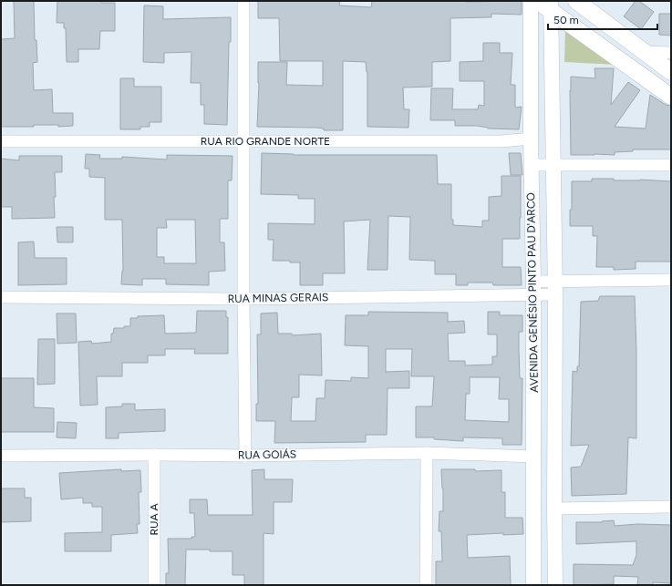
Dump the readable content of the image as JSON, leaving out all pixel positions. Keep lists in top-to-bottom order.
{
  "streets": {
    "street": [
      "RUA RIO GRANDE NORTE",
      "AVENIDA GENÉSIO PINTO PAU D'ARCO",
      "RUA MINAS GERAIS",
      "RUA GOIÁS",
      "RUA A"
    ]
  },
  "crossings": [
    ["RUA RIO GRANDE NORTE", "AVENIDA GENÉSIO PINTO PAU D'ARCO"],
    ["AVENIDA GENÉSIO PINTO PAU D'ARCO", "RUA MINAS GERAIS"],
    ["AVENIDA GENÉSIO PINTO PAU D'ARCO", "RUA GOIÁS"],
    ["RUA GOIÁS", "RUA A"]
  ],
  "scale_bar": "50 m"
}
